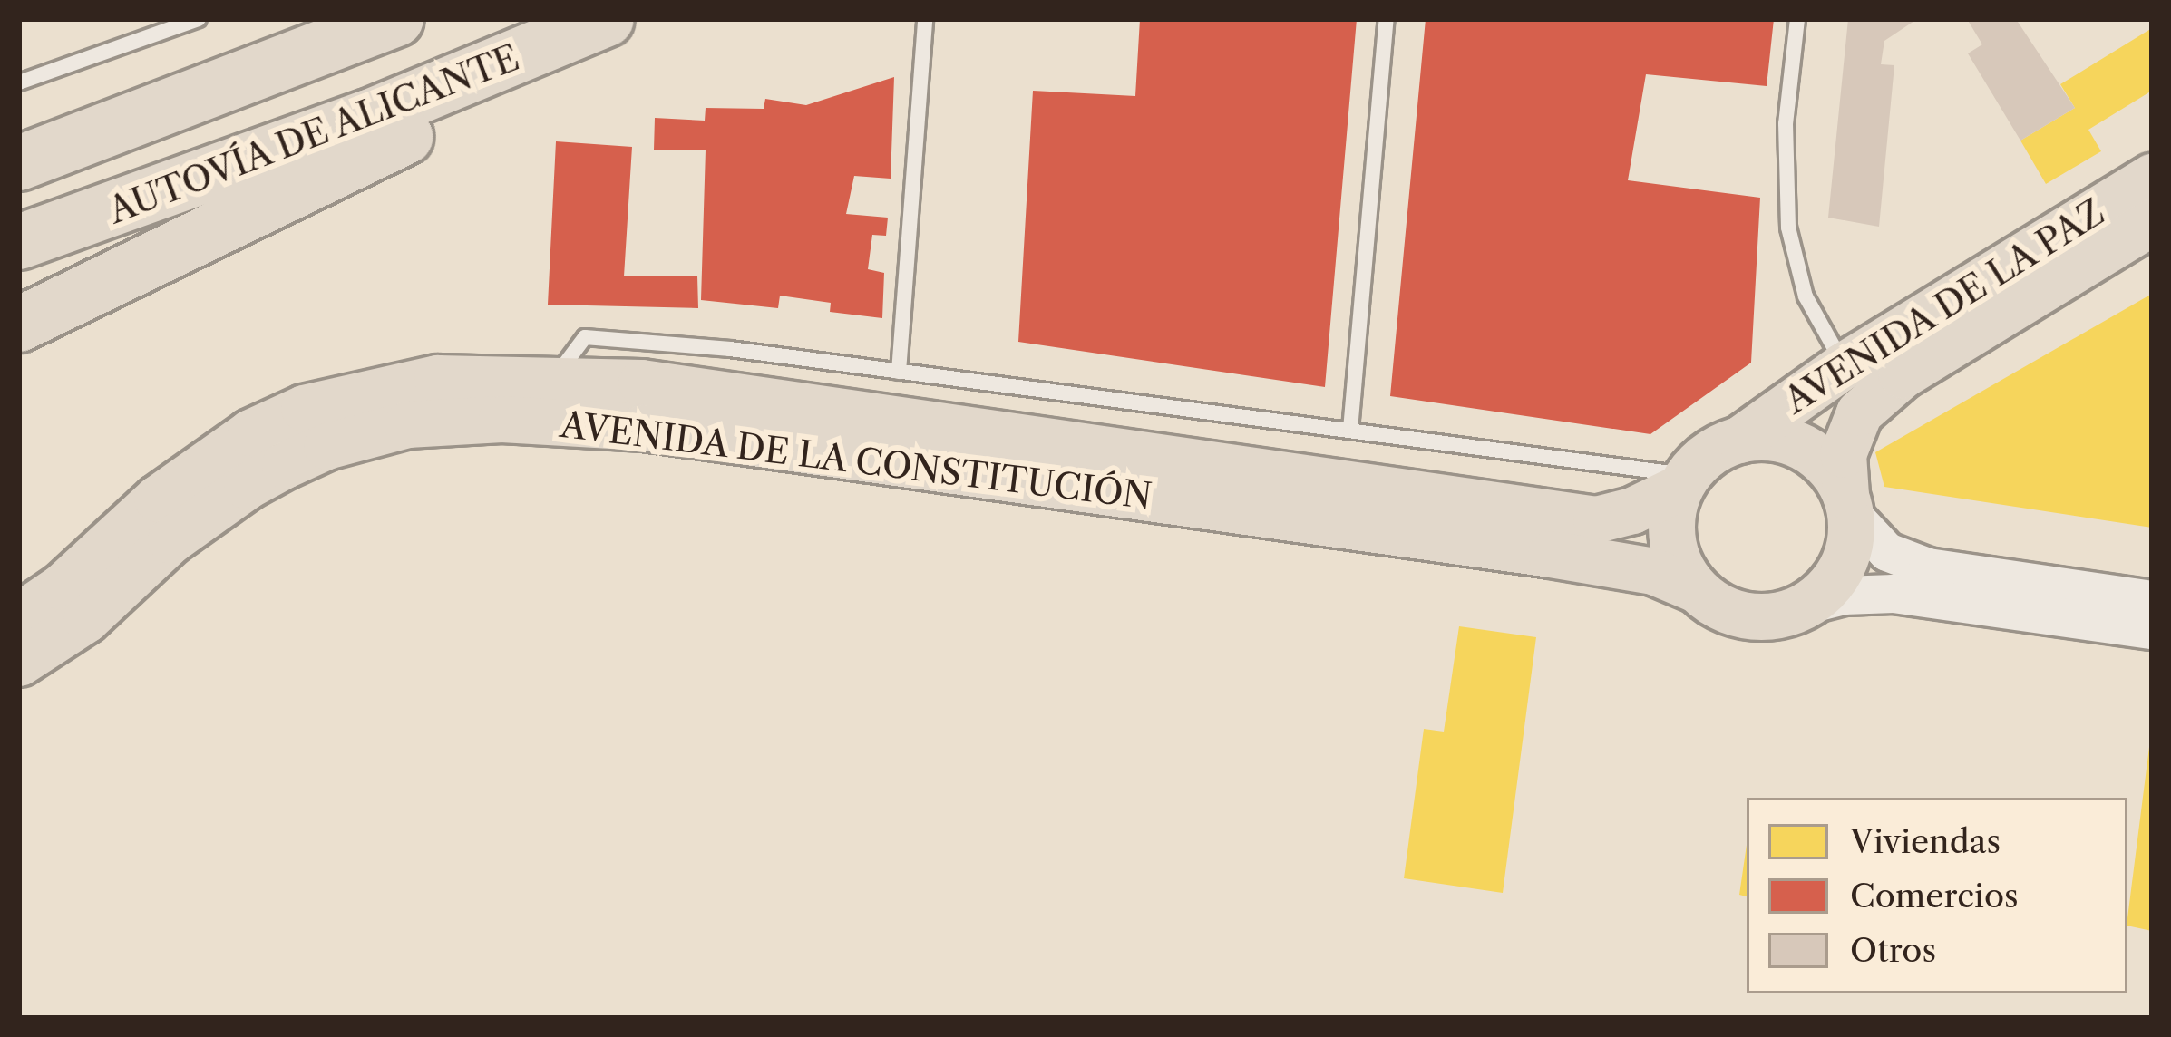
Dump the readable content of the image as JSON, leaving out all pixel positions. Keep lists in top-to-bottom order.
{
  "streets": {
    "highway": ["AUTOVÍA DE ALICANTE"],
    "main road": ["AVENIDA DE LA PAZ", "AVENIDA DE LA CONSTITUCIÓN"]
  },
  "crossings": [
    ["AVENIDA DE LA PAZ", "AVENIDA DE LA CONSTITUCIÓN"]
  ],
  "legend": ["Viviendas", "Comercios", "Otros"]
}
